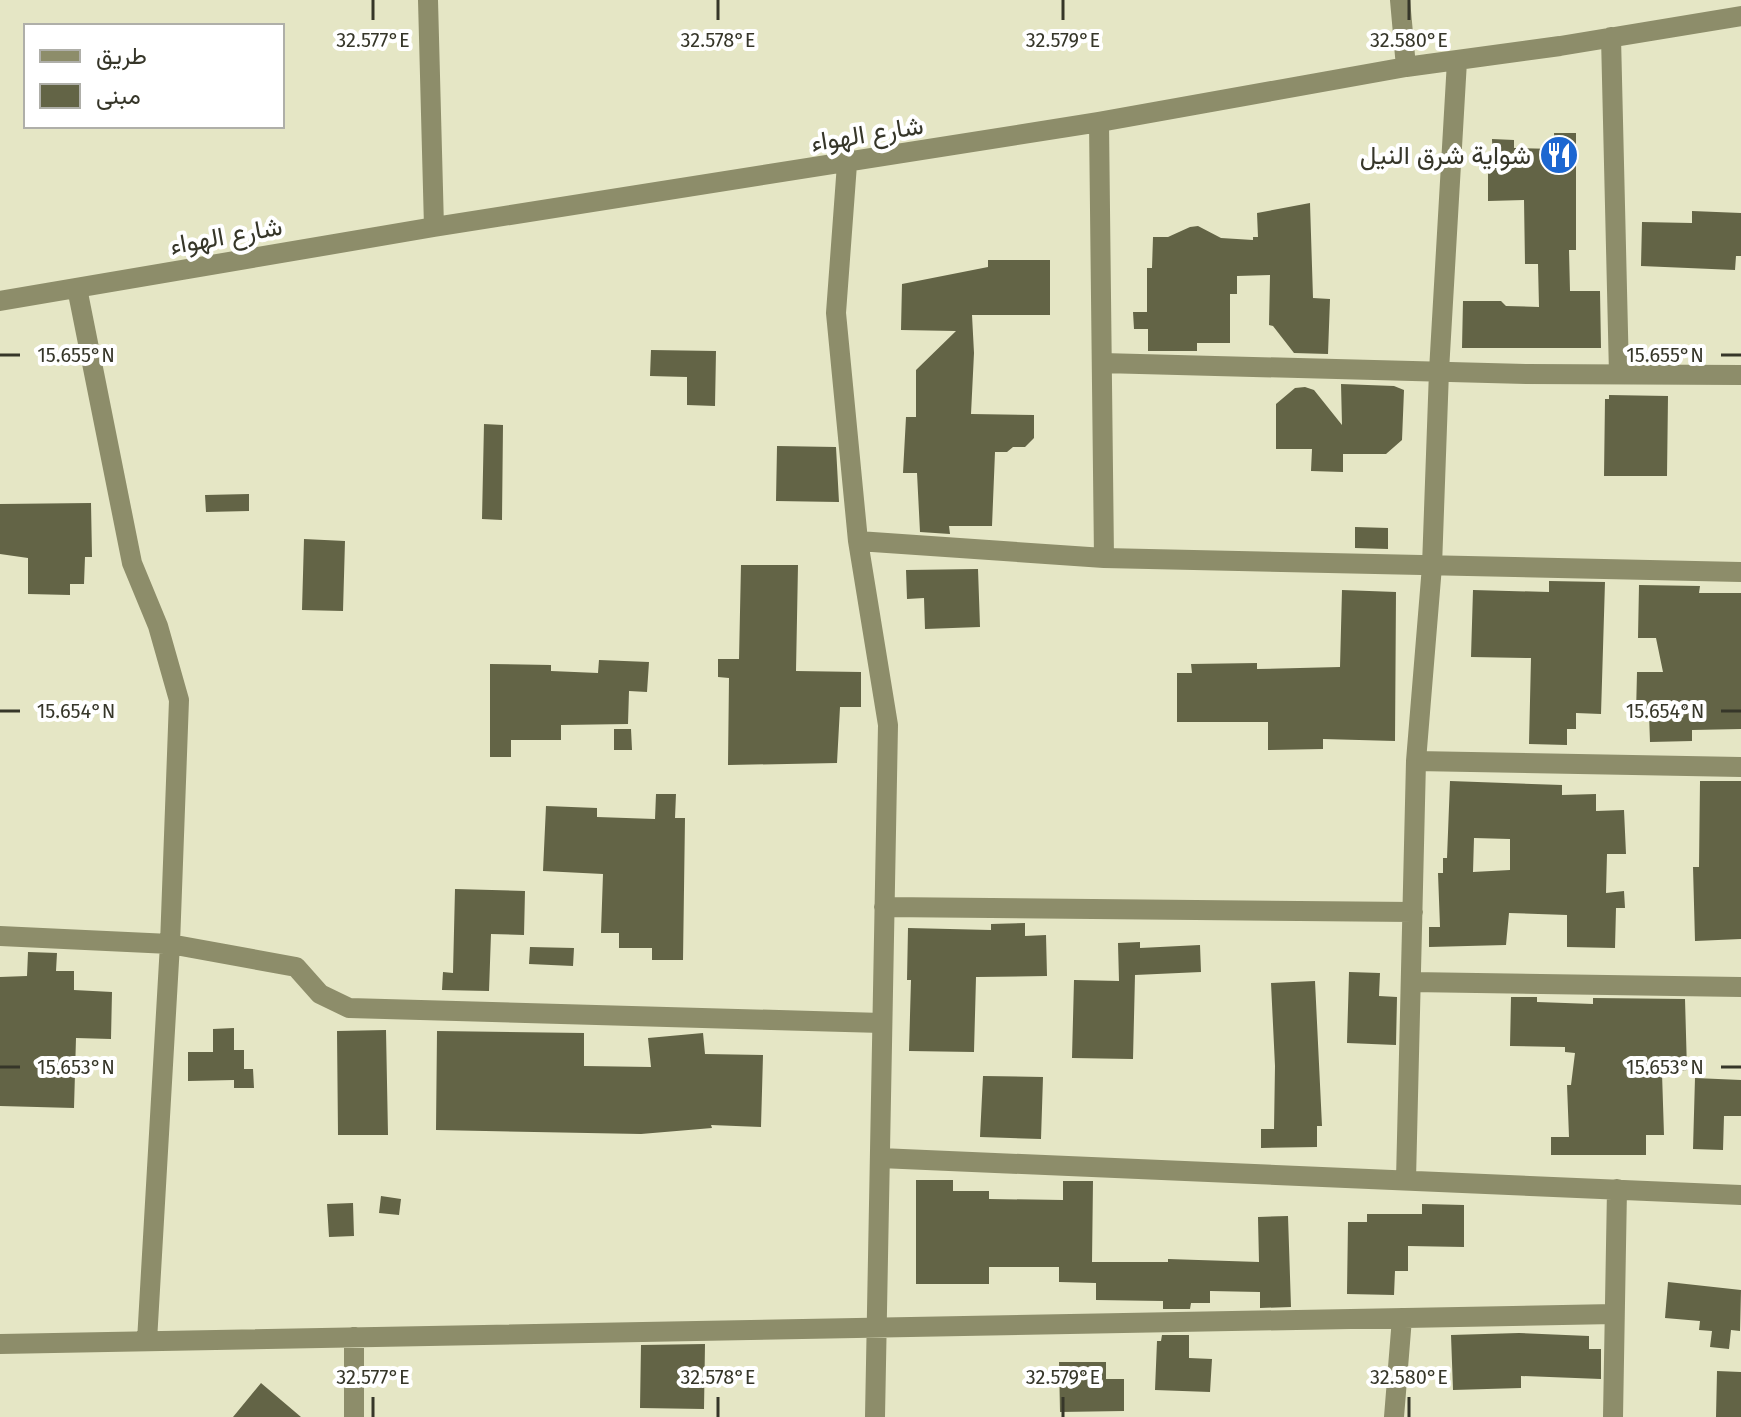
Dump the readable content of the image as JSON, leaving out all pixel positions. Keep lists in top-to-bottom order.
{
  "streets": {
    "street": ["شارع الهواء"]
  },
  "places": {
    "restaurant": ["شواية شرق النيل"]
  },
  "legend": ["طريق", "مبنى"],
  "coordinates": [
    "32.577°E",
    "32.578°E",
    "32.579°E",
    "32.580°E",
    "15.655°N",
    "15.654°N",
    "15.653°N"
  ]
}
